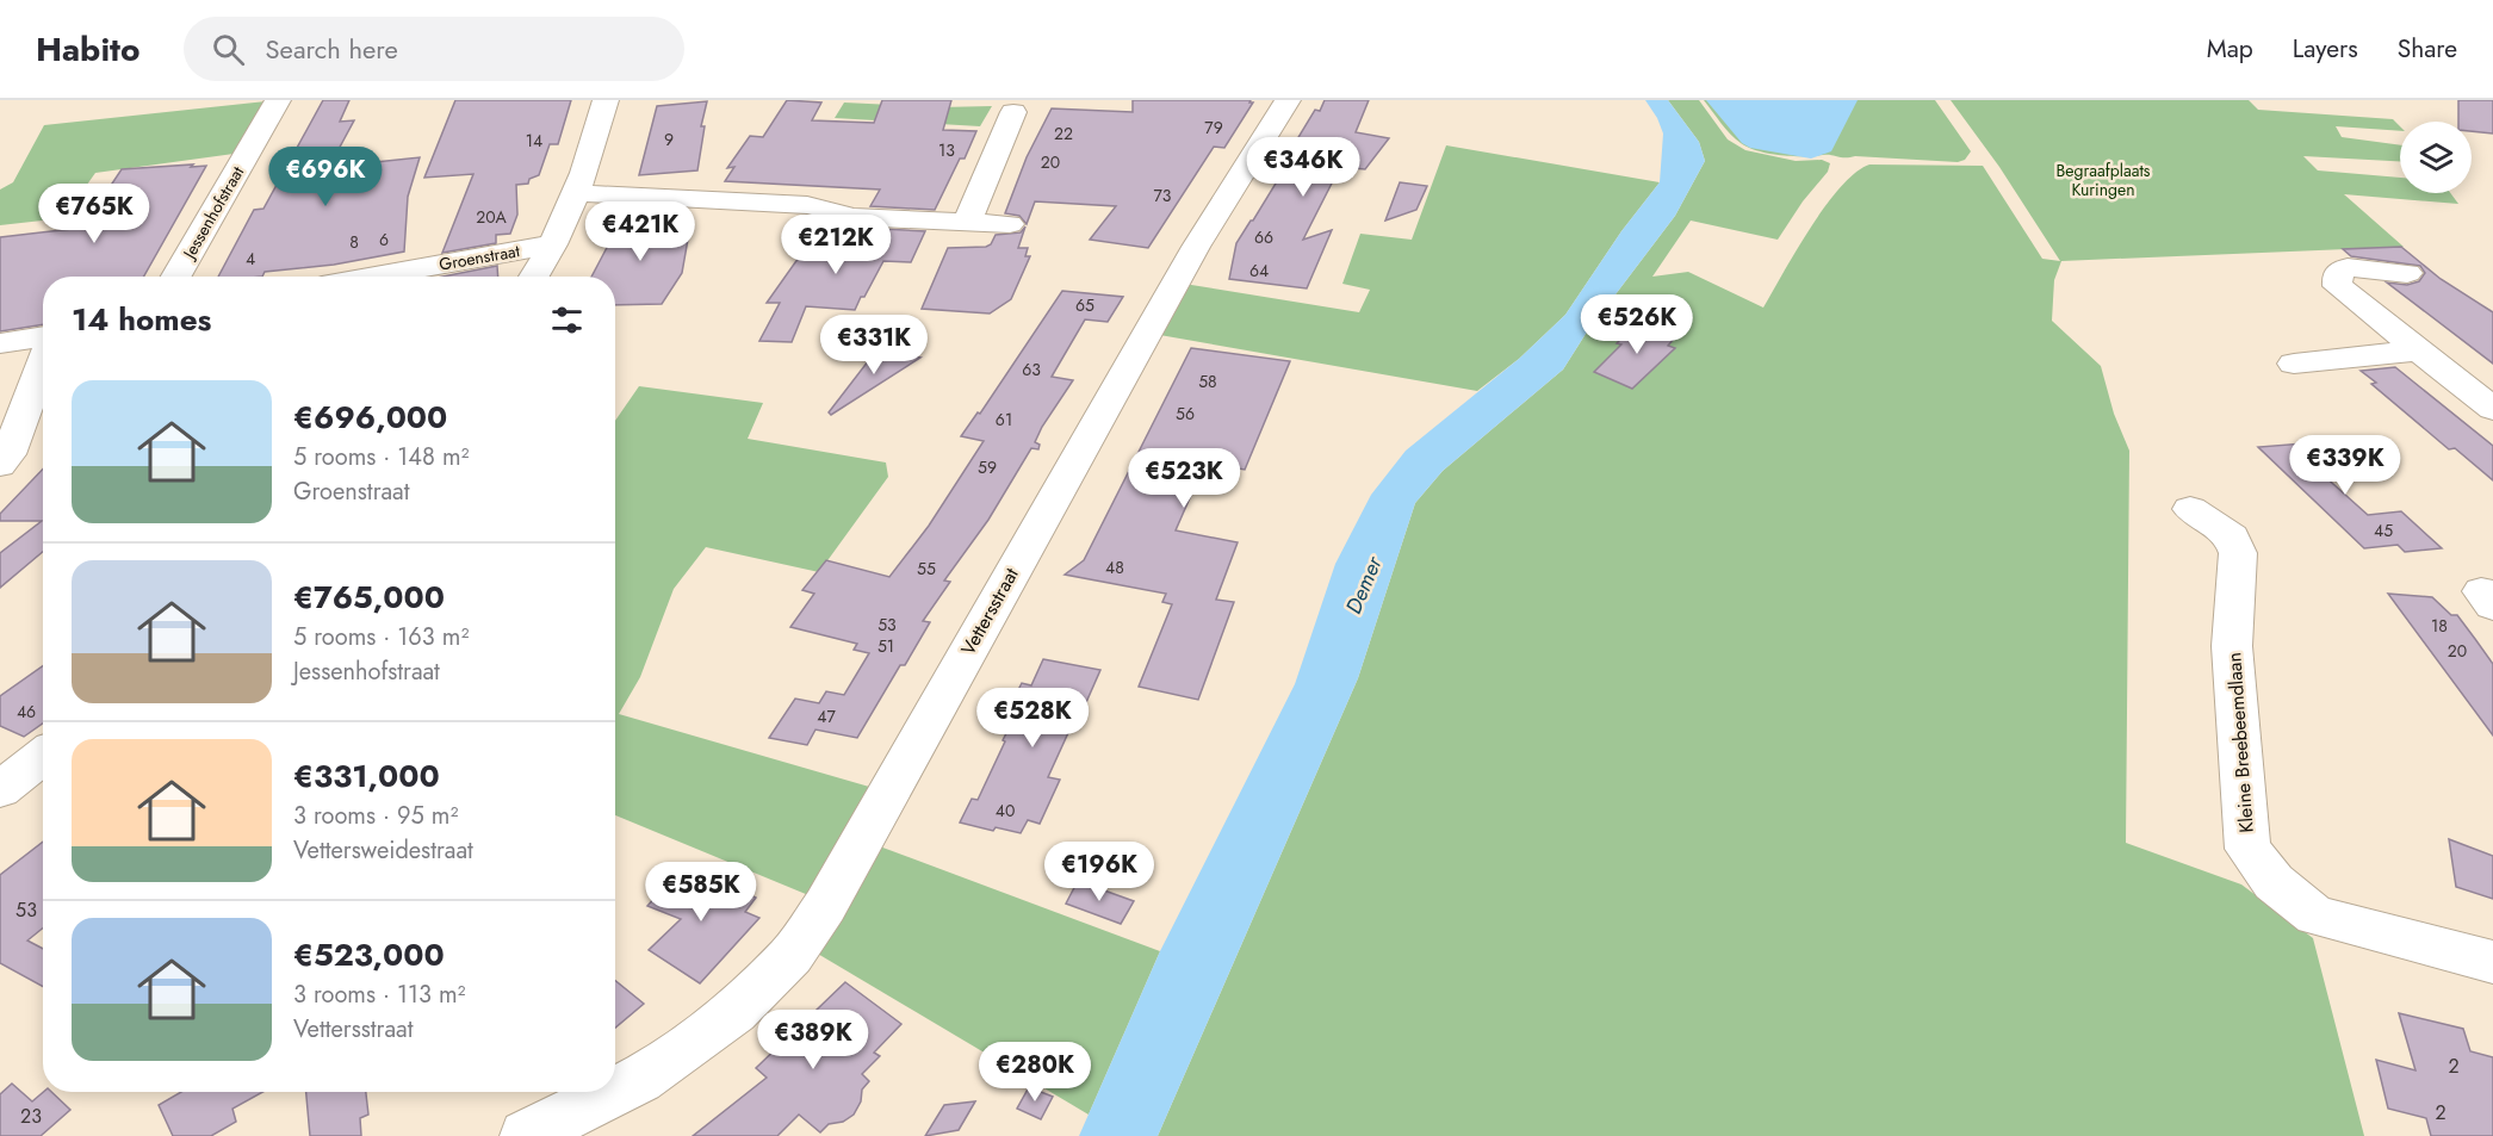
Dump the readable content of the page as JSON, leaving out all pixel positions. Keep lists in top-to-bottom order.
{
  "streets": {
    "street": [
      "Jessenhofstraat",
      "Groenstraat",
      "Vettersstraat",
      "Kleine Breebeemdlaan"
    ]
  },
  "water": ["Demer"],
  "parks": ["Begraafplaats Kuringen"],
  "house_numbers": [
    "79",
    "22",
    "9",
    "14",
    "13",
    "20",
    "73",
    "20A",
    "66",
    "6",
    "8",
    "4",
    "64",
    "65",
    "63",
    "58",
    "56",
    "61",
    "59",
    "45",
    "48",
    "55",
    "53",
    "18",
    "51",
    "20",
    "46",
    "47",
    "40",
    "53",
    "2",
    "2",
    "23"
  ],
  "page": {
    "header": "Habito",
    "search": "Search here",
    "nav": ["Map", "Layers", "Share"],
    "price": [
      "€346K",
      "€696K",
      "€765K",
      "€421K",
      "€212K",
      "€526K",
      "€331K",
      "€339K",
      "€523K",
      "€528K",
      "€196K",
      "€585K",
      "€389K",
      "€280K"
    ],
    "heading": "14 homes",
    "list": [
      {
        "name": "€696,000",
        "note": "5 rooms · 148 m² · Groenstraat"
      },
      {
        "name": "€765,000",
        "note": "5 rooms · 163 m² · Jessenhofstraat"
      },
      {
        "name": "€331,000",
        "note": "3 rooms · 95 m² · Vettersweidestraat"
      },
      {
        "name": "€523,000",
        "note": "3 rooms · 113 m² · Vettersstraat"
      }
    ]
  }
}
